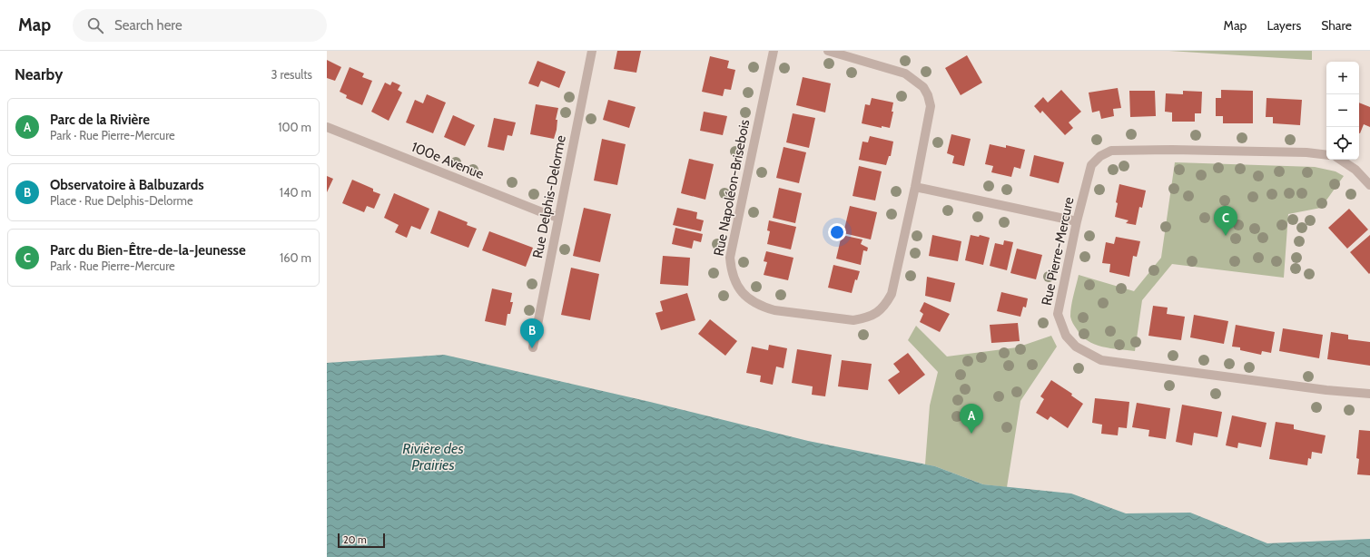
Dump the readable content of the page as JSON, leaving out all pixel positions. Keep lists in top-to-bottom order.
{
  "streets": {
    "street": [
      "100e Avenue",
      "Rue Napoléon-Brisebois",
      "Rue Delphis-Delorme",
      "Rue Pierre-Mercure"
    ]
  },
  "crossings": [
    ["100e Avenue", "Rue Delphis-Delorme"]
  ],
  "water": ["Rivière des Prairies"],
  "scale_bar": "20 m",
  "page": {
    "header": "Map",
    "search": "Search here",
    "nav": ["Map", "Layers", "Share"],
    "heading": ["Nearby", "3 results"],
    "map_buttons": ["+", "−"],
    "list": [
      {
        "mark": "A",
        "name": "Parc de la Rivière",
        "note": "Park · Rue Pierre-Mercure",
        "value": "100 m"
      },
      {
        "mark": "B",
        "name": "Observatoire à Balbuzards",
        "note": "Place · Rue Delphis-Delorme",
        "value": "140 m"
      },
      {
        "mark": "C",
        "name": "Parc du Bien-Être-de-la-Jeunesse",
        "note": "Park · Rue Pierre-Mercure",
        "value": "160 m"
      }
    ],
    "pins": ["C", "B", "A"],
    "scale": "20 m"
  }
}
